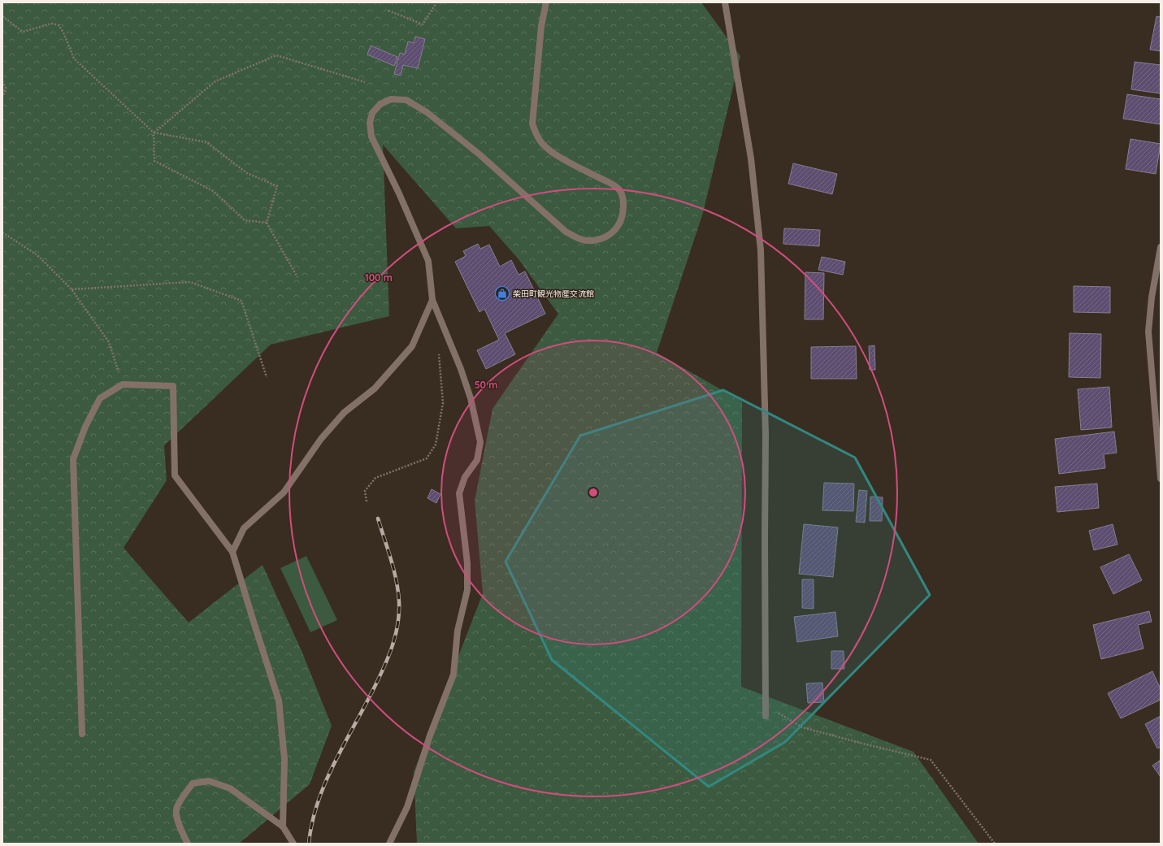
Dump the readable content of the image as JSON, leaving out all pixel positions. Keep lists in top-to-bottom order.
{
  "places": {
    "shop": ["柴田町観光物産交流館"]
  },
  "rings": ["100 m", "50 m"]
}
